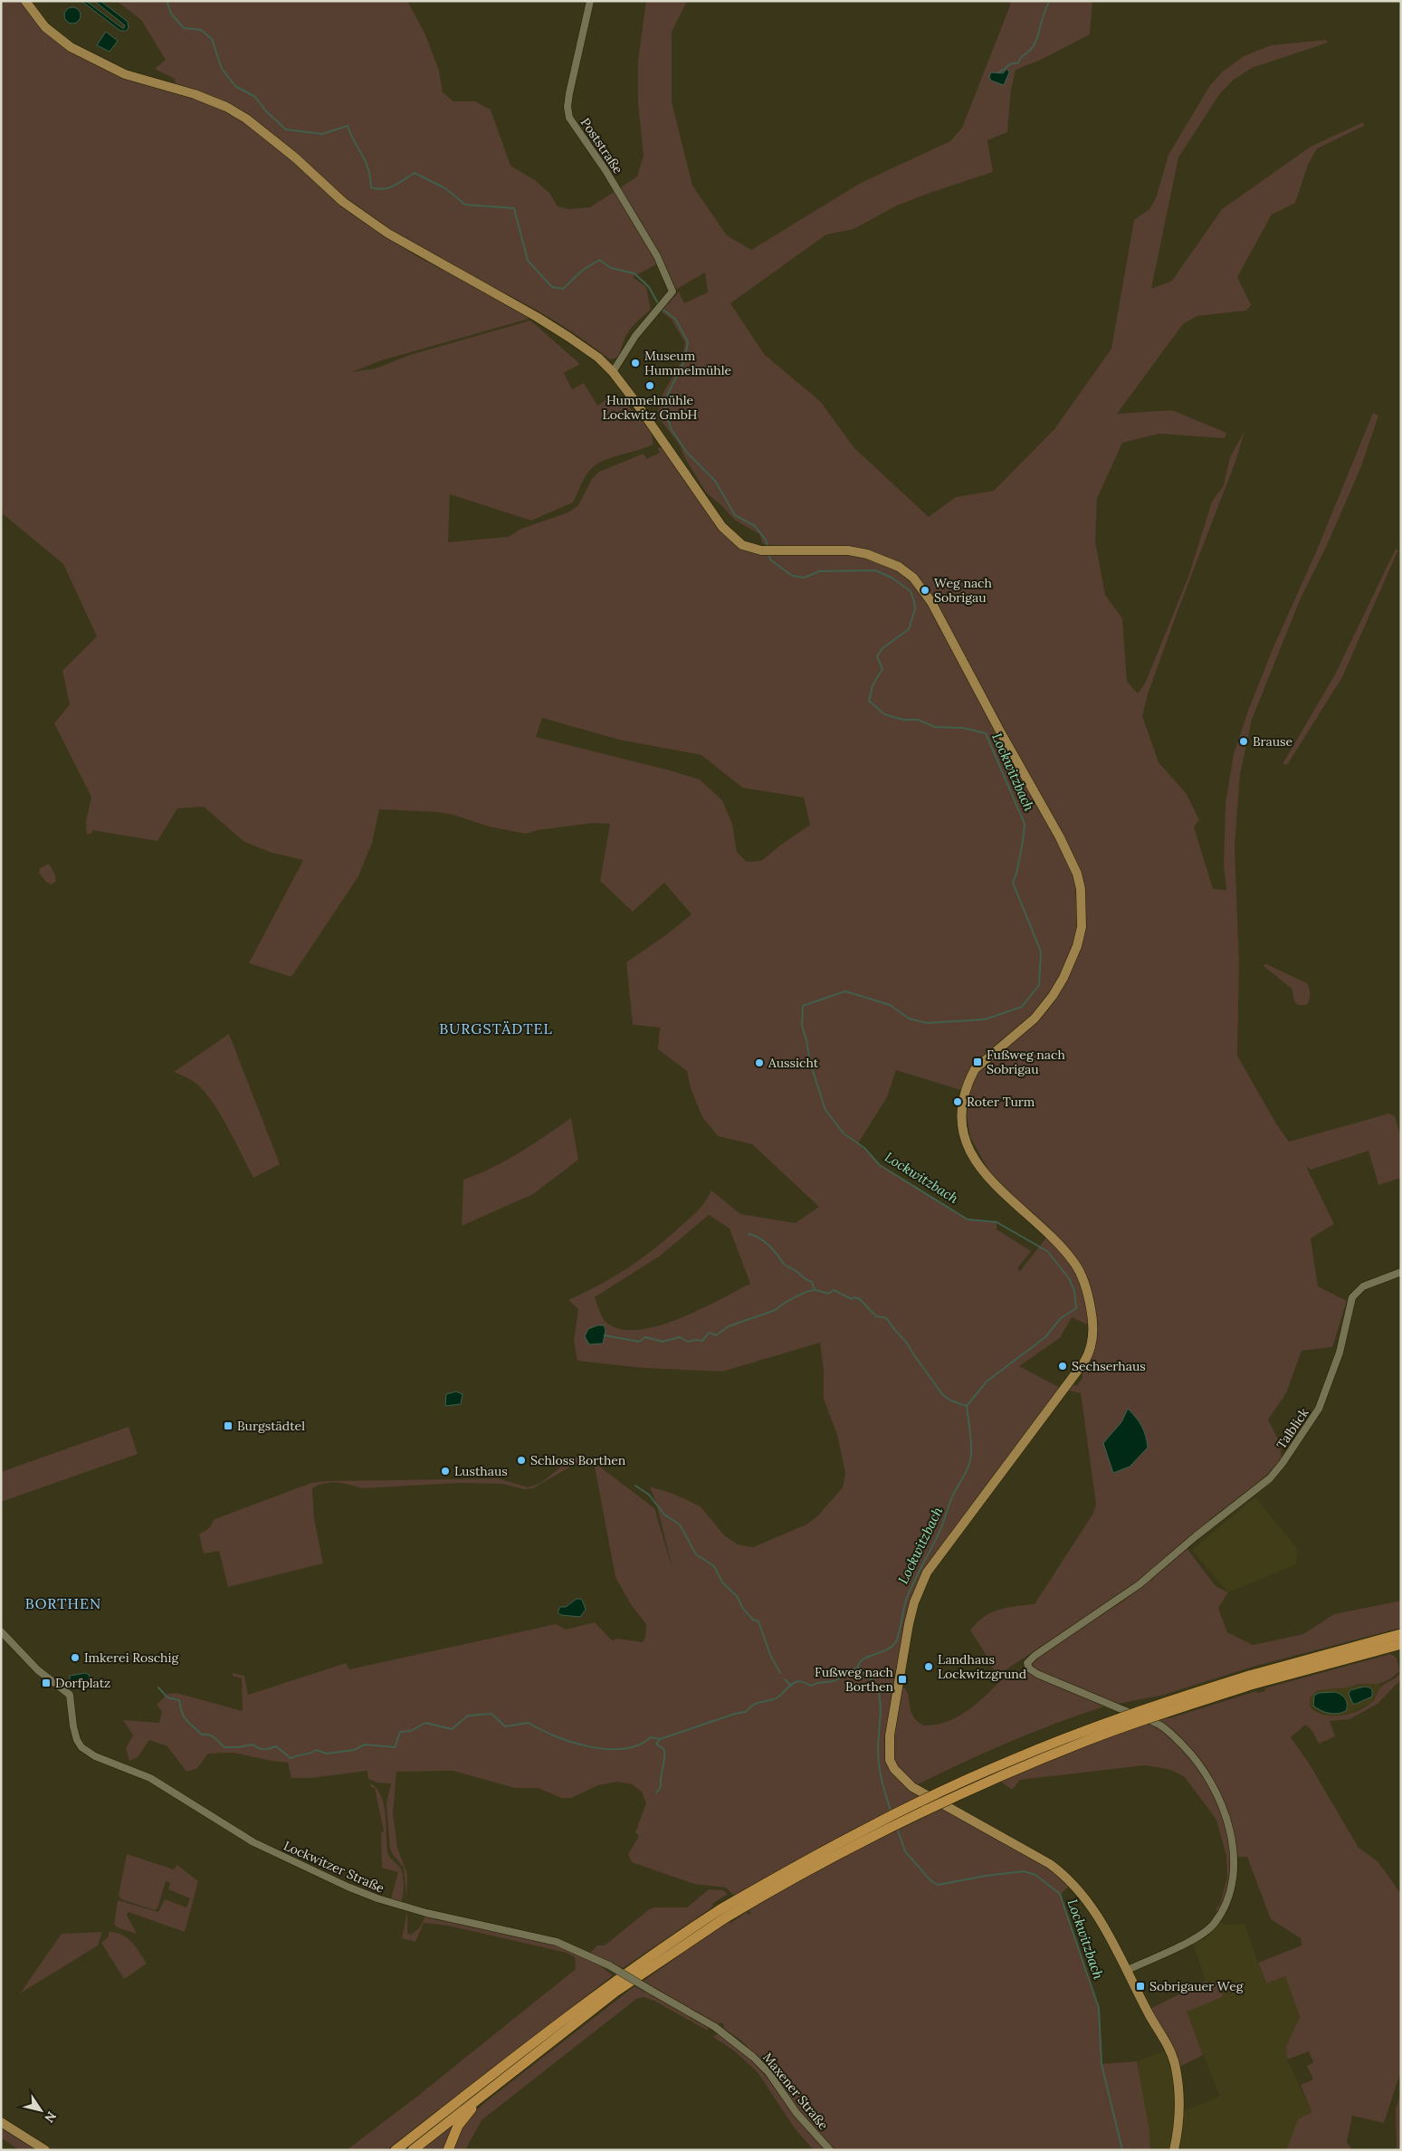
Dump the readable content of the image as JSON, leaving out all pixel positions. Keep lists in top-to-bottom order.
{
  "streets": {
    "street": [
      "Poststraße",
      "Talblick",
      "Lockwitzer Straße",
      "Maxener Straße"
    ]
  },
  "crossings": [
    ["Lockwitzer Straße", "Maxener Straße"]
  ],
  "districts": ["BURGSTÄDTEL", "BORTHEN"],
  "water": ["Lockwitzbach"],
  "places": {
    "other": [
      "Museum Hummelmühle",
      "Hummelmühle Lockwitz GmbH",
      "Weg nach Sobrigau",
      "Brause",
      "Aussicht",
      "Roter Turm",
      "Sechserhaus",
      "Schloss Borthen",
      "Lusthaus",
      "Imkerei Roschig",
      "Landhaus Lockwitzgrund"
    ],
    "transit": [
      "Fußweg nach Sobrigau",
      "Burgstädtel",
      "Fußweg nach Borthen",
      "Dorfplatz",
      "Sobrigauer Weg"
    ]
  },
  "north": "bottom right"
}
